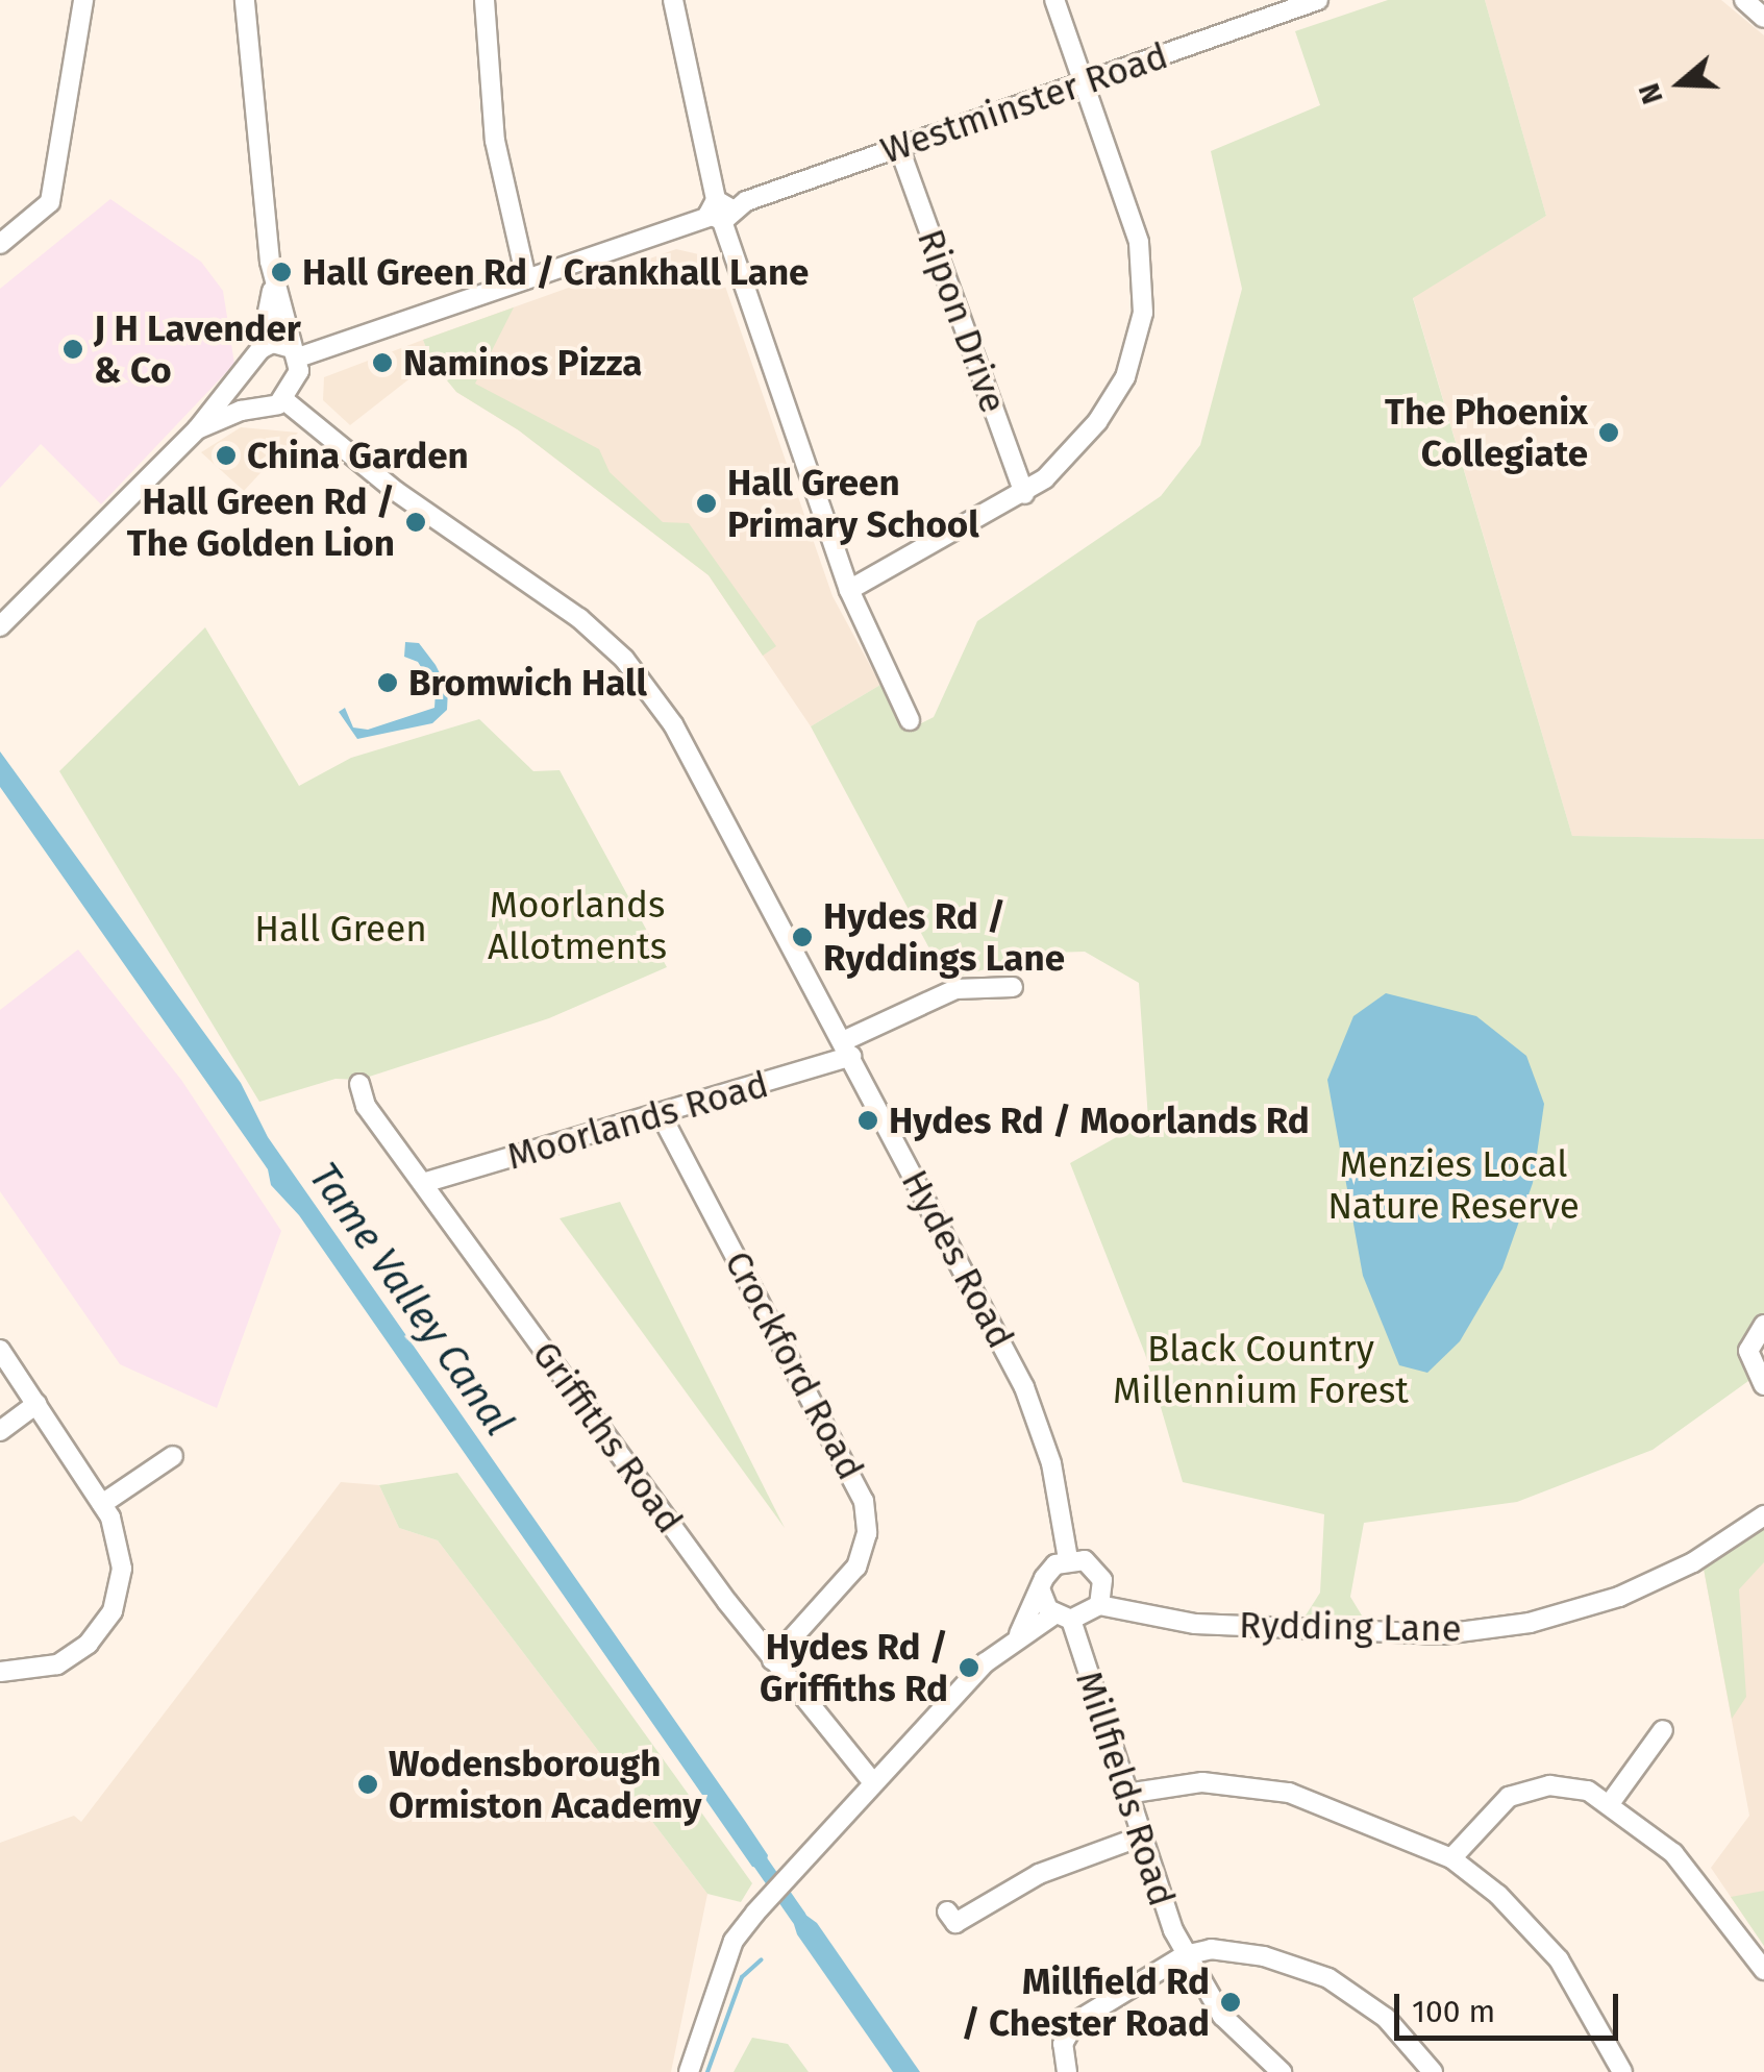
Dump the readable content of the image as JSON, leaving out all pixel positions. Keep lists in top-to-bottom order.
{
  "streets": {
    "street": [
      "Westminster Road",
      "Ripon Drive",
      "Moorlands Road",
      "Hydes Road",
      "Crockford Road",
      "Griffiths Road",
      "Rydding Lane",
      "Millfields Road"
    ]
  },
  "crossings": [
    ["Westminster Road", "Ripon Drive"],
    ["Westminster Road", "Hydes Road"],
    ["Moorlands Road", "Hydes Road"],
    ["Moorlands Road", "Crockford Road"],
    ["Moorlands Road", "Griffiths Road"],
    ["Hydes Road", "Rydding Lane"],
    ["Hydes Road", "Millfields Road"],
    ["Crockford Road", "Griffiths Road"],
    ["Rydding Lane", "Millfields Road"]
  ],
  "water": ["Tame Valley Canal"],
  "parks": [
    "Moorlands Allotments",
    "Hall Green",
    "Menzies Local Nature Reserve",
    "Black Country Millennium Forest"
  ],
  "places": [
    "Hall Green Rd / Crankhall Lane",
    "J H Lavender & Co",
    "Naminos Pizza",
    "The Phoenix Collegiate",
    "China Garden",
    "Hall Green Primary School",
    "Hall Green Rd / The Golden Lion",
    "Bromwich Hall",
    "Hydes Rd / Ryddings Lane",
    "Hydes Rd / Moorlands Rd",
    "Hydes Rd / Griffiths Rd",
    "Wodensborough Ormiston Academy",
    "Millfield Rd / Chester Road"
  ],
  "scale_bar": "100 m",
  "north": "left"
}
